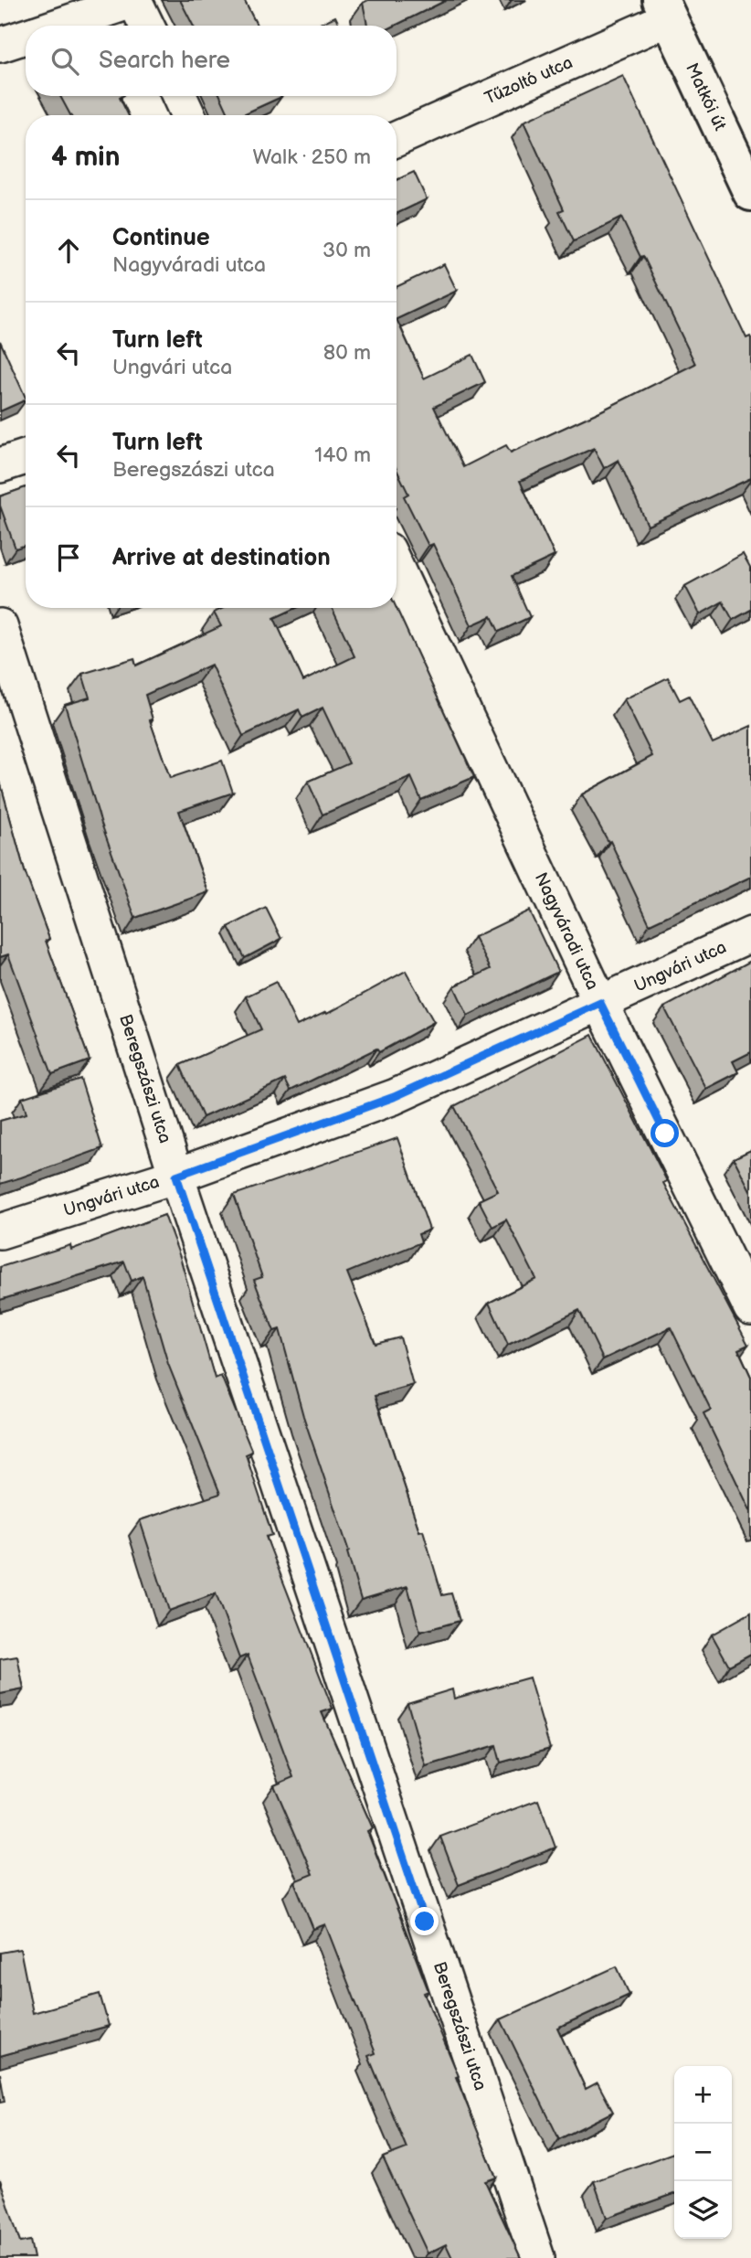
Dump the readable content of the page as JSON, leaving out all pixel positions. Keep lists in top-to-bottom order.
{
  "streets": {
    "street": [
      "Tűzoltó utca",
      "Matkói út",
      "Nagyváradi utca",
      "Ungvári utca",
      "Beregszászi utca"
    ]
  },
  "crossings": [
    ["Tűzoltó utca", "Matkói út"],
    ["Nagyváradi utca", "Ungvári utca"],
    ["Ungvári utca", "Beregszászi utca"]
  ],
  "page": {
    "search": "Search here",
    "heading": ["4 min", "Walk · 250 m"],
    "list": [
      ["Continue", "Nagyváradi utca", "30 m"],
      ["Turn left", "Ungvári utca", "80 m"],
      ["Turn left", "Beregszászi utca", "140 m"],
      "Arrive at destination"
    ],
    "map_buttons": ["+", "−"]
  }
}
